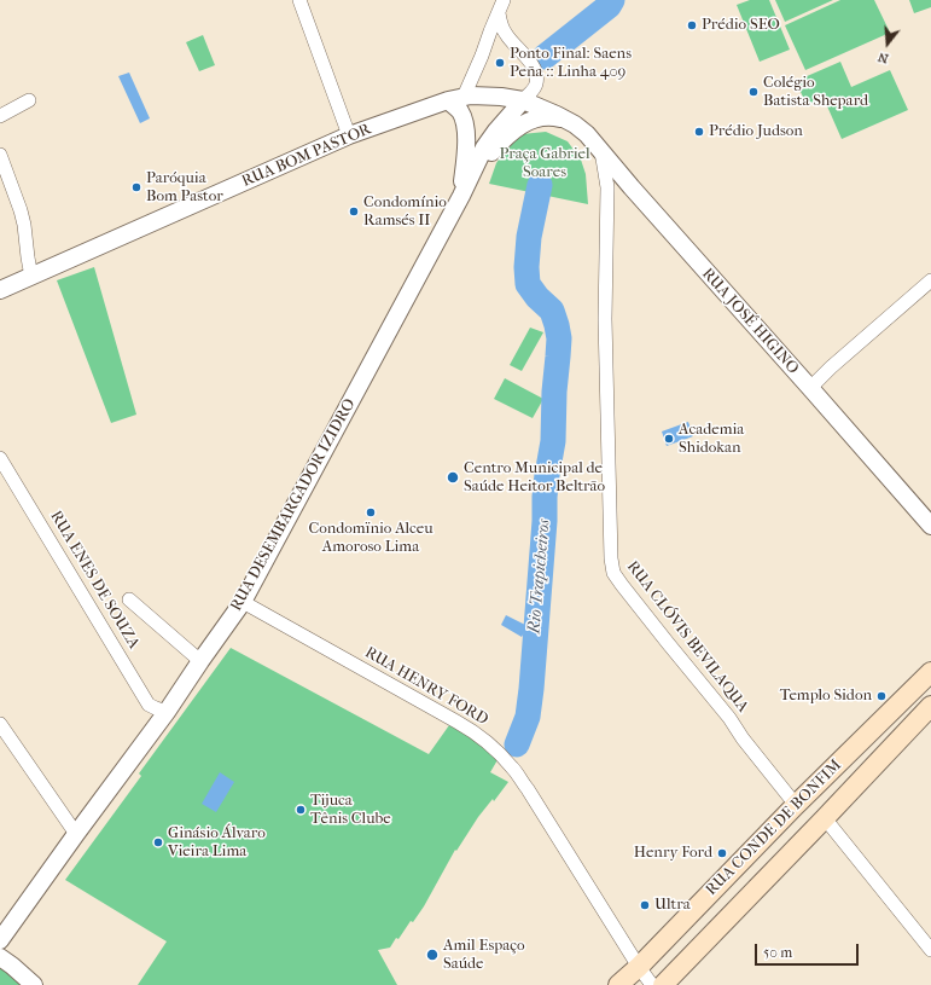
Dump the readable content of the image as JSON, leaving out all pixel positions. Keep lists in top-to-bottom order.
{
  "streets": {
    "main road": ["RUA CONDE DE BONFIM"],
    "street": [
      "RUA BOM PASTOR",
      "RUA JOSÉ HIGINO",
      "RUA DESEMBARGADOR IZIDRO",
      "RUA ENES DE SOUZA",
      "RUA CLÓVIS BEVILAQUA",
      "RUA HENRY FORD"
    ]
  },
  "crossings": [
    ["RUA BOM PASTOR", "RUA JOSÉ HIGINO"],
    ["RUA BOM PASTOR", "RUA DESEMBARGADOR IZIDRO"],
    ["RUA JOSÉ HIGINO", "RUA DESEMBARGADOR IZIDRO"],
    ["RUA JOSÉ HIGINO", "RUA CLÓVIS BEVILAQUA"],
    ["RUA DESEMBARGADOR IZIDRO", "RUA ENES DE SOUZA"],
    ["RUA DESEMBARGADOR IZIDRO", "RUA HENRY FORD"],
    ["RUA CLÓVIS BEVILAQUA", "RUA CONDE DE BONFIM"],
    ["RUA HENRY FORD", "RUA CONDE DE BONFIM"]
  ],
  "water": ["Rio Trapicheiros"],
  "parks": ["Praça Gabriel Soares"],
  "places": [
    "Prédio SEO",
    "Ponto Final: Saens Peña :: Linha 409",
    "Colégio Batista Shepard",
    "Prédio Judson",
    "Paróquia Bom Pastor",
    "Condomínio Ramsés II",
    "Academia Shidokan",
    "Centro Municipal de Saúde Heitor Beltrão",
    "Condomïnio Alceu Amoroso Lima",
    "Templo Sidon",
    "Tijuca Tênis Clube",
    "Ginásio Álvaro Vieira Lima",
    "Henry Ford",
    "Ultra",
    "Amil Espaço Saúde"
  ],
  "scale_bar": "50 m",
  "north": "bottom"
}
